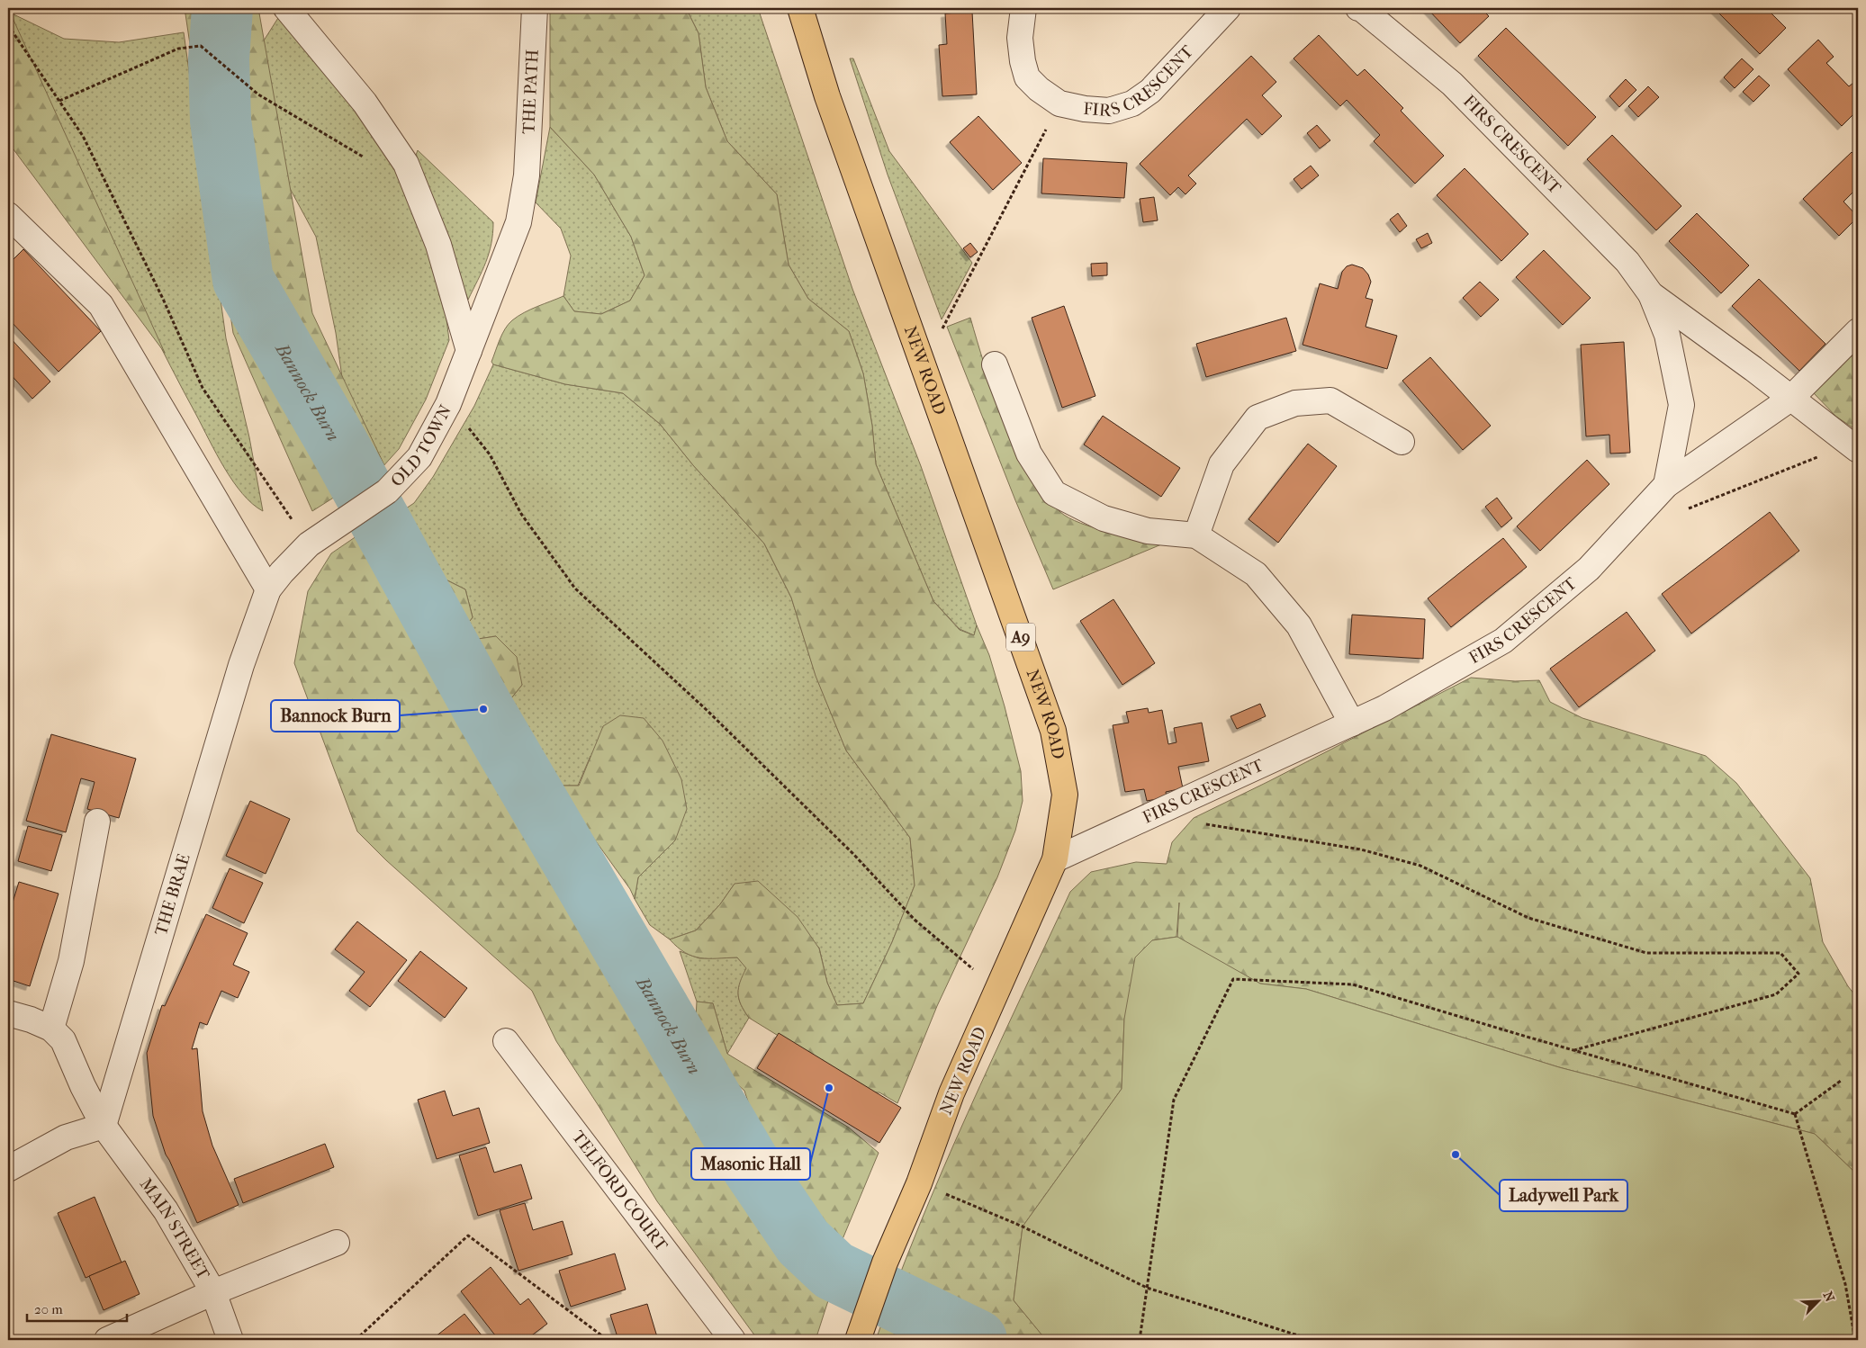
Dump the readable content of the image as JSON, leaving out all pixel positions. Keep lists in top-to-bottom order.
{
  "streets": {
    "main road": ["NEW ROAD", "A9"],
    "street": [
      "FIRS CRESCENT",
      "THE PATH",
      "OLD TOWN",
      "THE BRAE",
      "TELFORD COURT",
      "MAIN STREET"
    ]
  },
  "crossings": [
    ["FIRS CRESCENT", "NEW ROAD"],
    ["THE PATH", "OLD TOWN"],
    ["OLD TOWN", "THE BRAE"],
    ["THE BRAE", "MAIN STREET"]
  ],
  "water": ["Bannock Burn"],
  "places": ["Bannock Burn", "Masonic Hall", "Ladywell Park"],
  "scale_bar": "20 m",
  "north": "top right"
}
